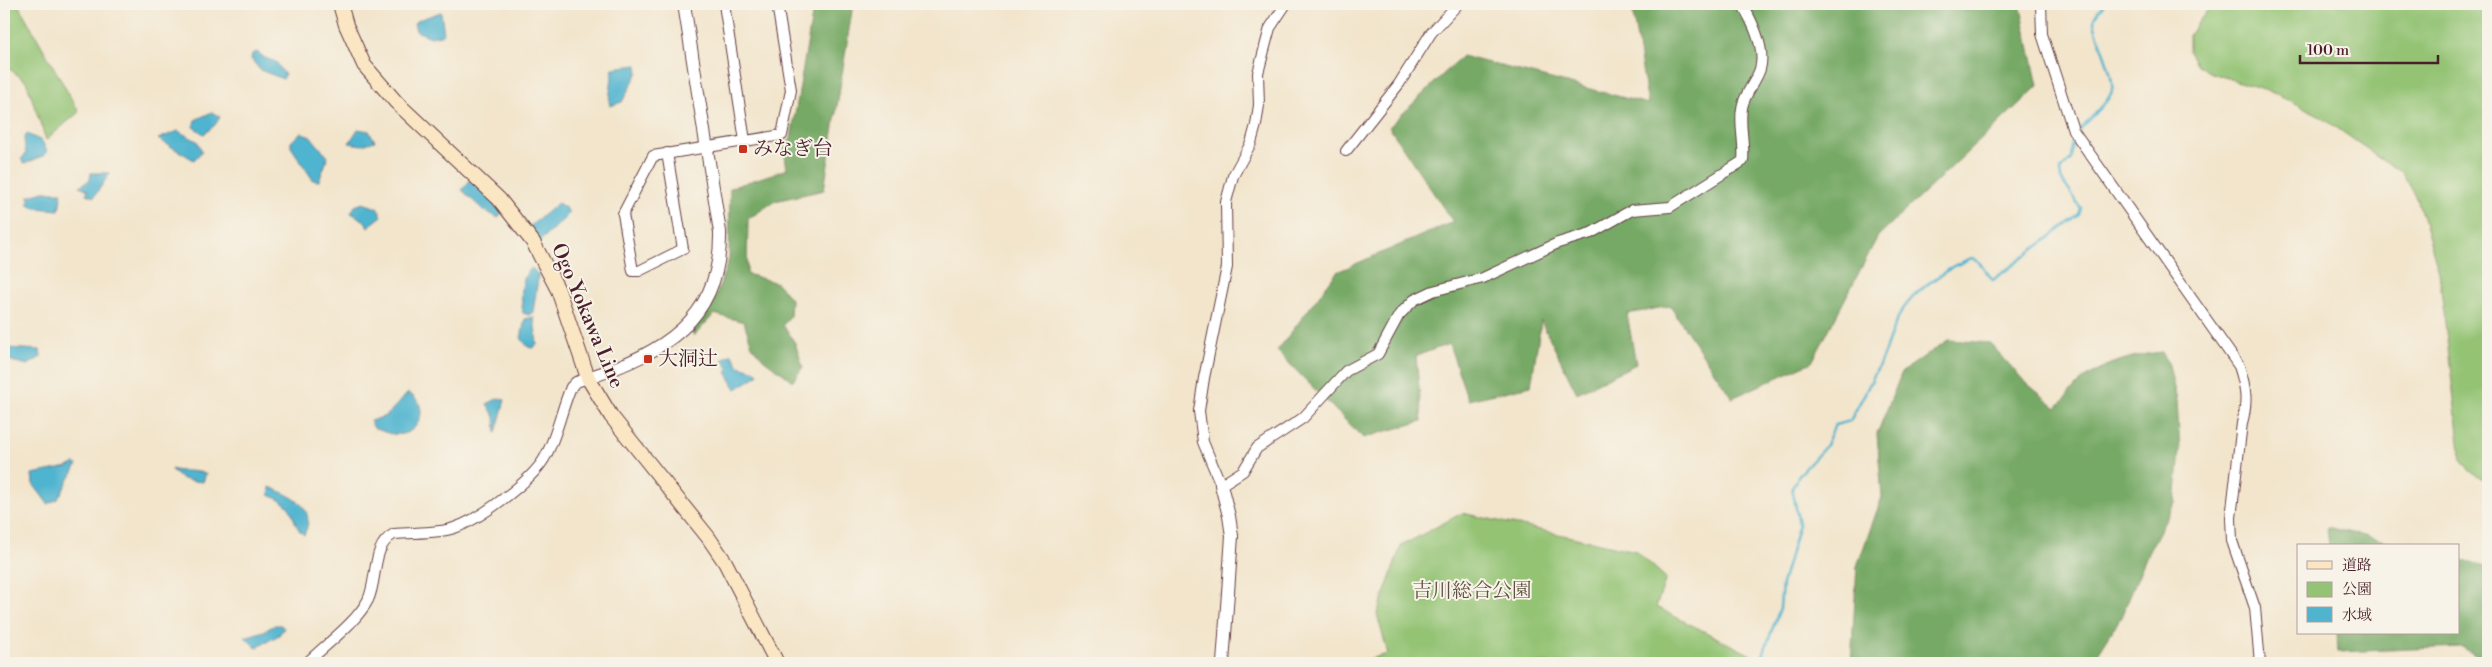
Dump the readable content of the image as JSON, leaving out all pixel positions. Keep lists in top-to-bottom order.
{
  "streets": {
    "main road": ["Ogo Yokawa Line"]
  },
  "parks": ["吉川総合公園"],
  "places": {
    "transit": ["みなぎ台", "大洞辻"]
  },
  "legend": ["道路", "公園", "水域"],
  "scale_bar": "100 m"
}
